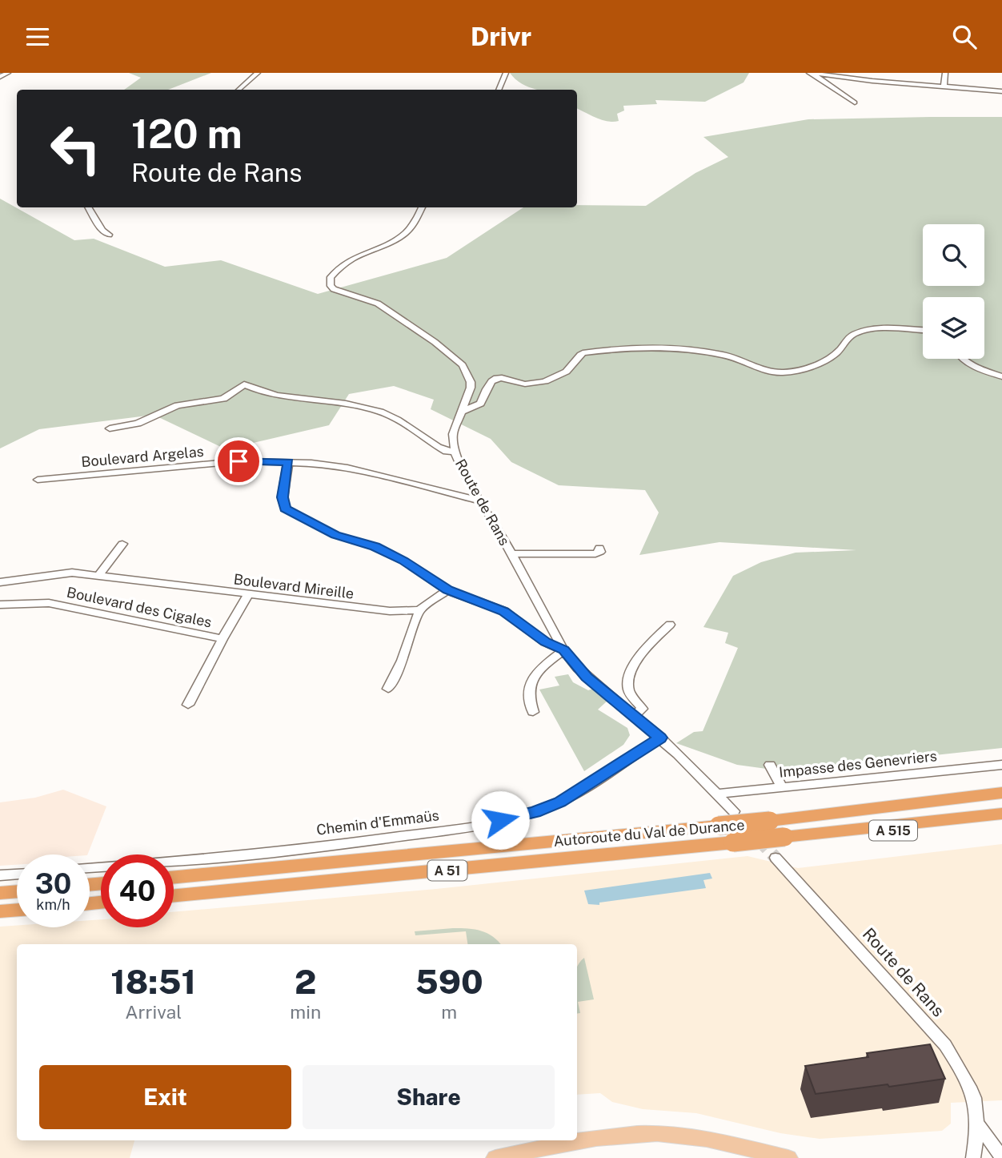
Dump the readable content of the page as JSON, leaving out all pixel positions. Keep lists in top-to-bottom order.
{
  "streets": {
    "highway": ["A 515", "Autoroute du Val de Durance", "A 51"],
    "street": [
      "Boulevard Argelas",
      "Route de Rans",
      "Boulevard Mireille",
      "Boulevard des Cigales",
      "Impasse des Genevriers",
      "Chemin d'Emmaüs"
    ]
  },
  "crossings": [
    ["Boulevard Argelas", "Route de Rans"],
    ["Route de Rans", "Impasse des Genevriers"],
    ["Route de Rans", "Chemin d'Emmaüs"],
    ["Boulevard Mireille", "Boulevard des Cigales"],
    ["A 515", "Autoroute du Val de Durance"]
  ],
  "page": {
    "header": "Drivr",
    "turn": ["120 m", "Route de Rans"],
    "speed": "30 km/h",
    "limit": "40",
    "eta": [
      "18:51",
      "Arrival",
      "2",
      "min",
      "590",
      "m"
    ],
    "buttons": ["Exit", "Share"]
  }
}
